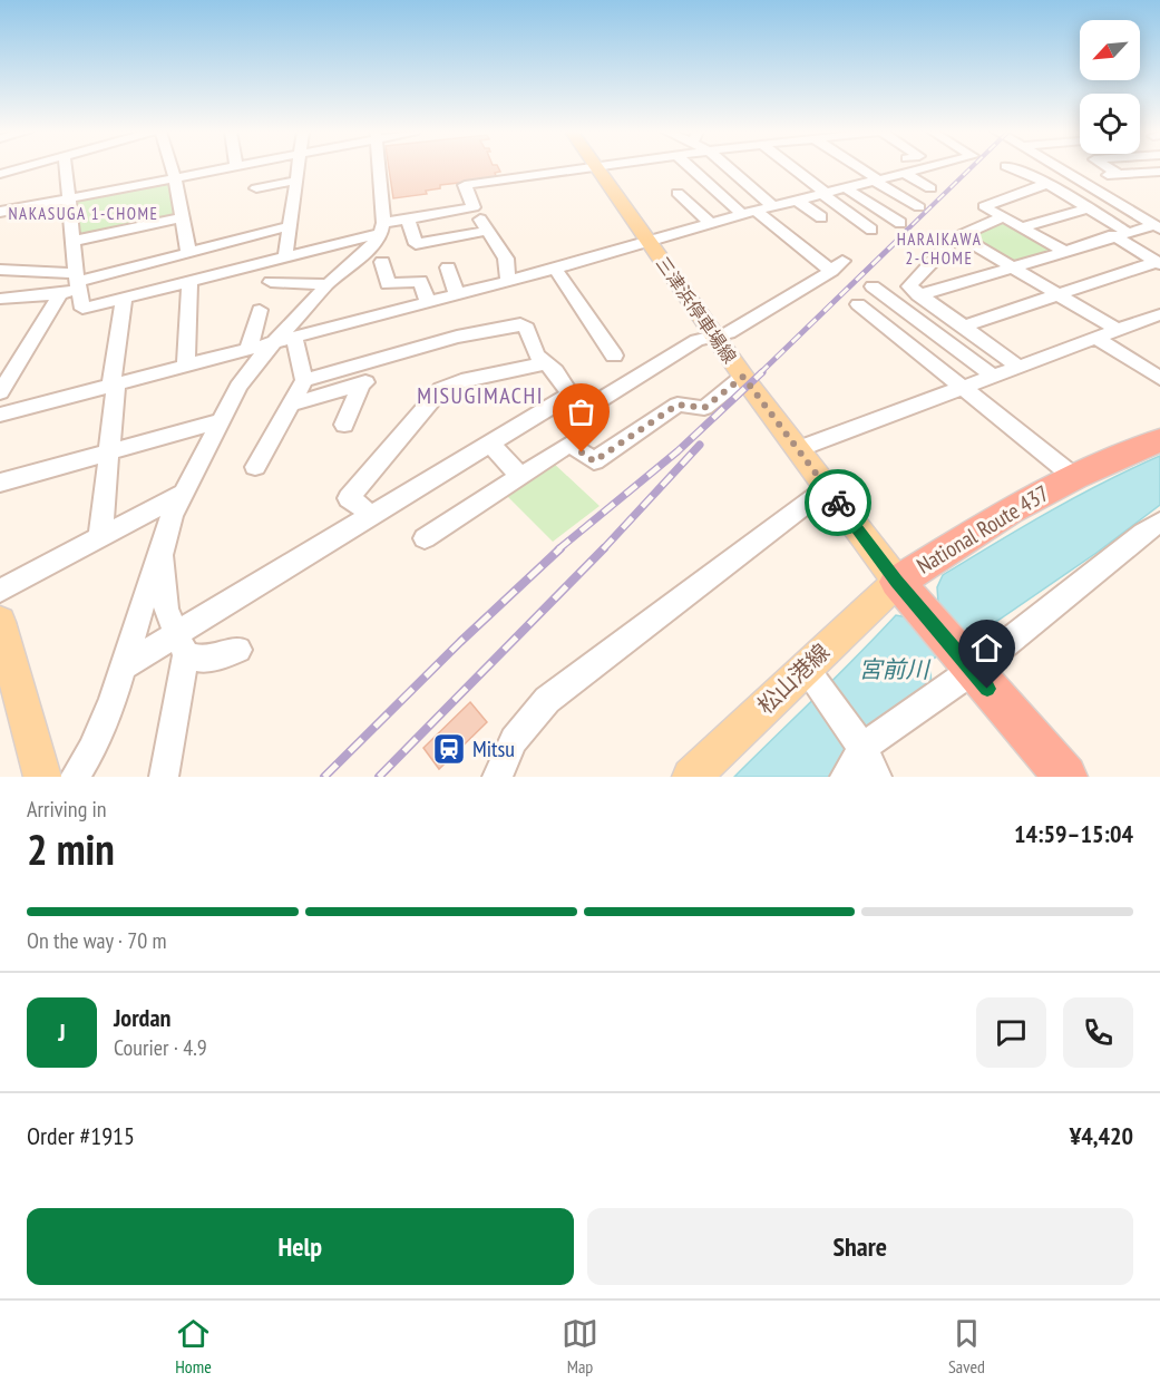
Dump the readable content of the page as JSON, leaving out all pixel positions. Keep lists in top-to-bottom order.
{
  "streets": {
    "highway": ["National Route 437"],
    "main road": ["三津浜停車場線", "松山港線"]
  },
  "crossings": [
    ["三津浜停車場線", "National Route 437"],
    ["三津浜停車場線", "松山港線"],
    ["National Route 437", "松山港線"]
  ],
  "districts": ["NAKASUGA 1-CHOME", "HARAIKAWA 2-CHOME", "MISUGIMACHI"],
  "water": ["宮前川"],
  "places": {
    "station": ["Mitsu"]
  },
  "north": "bottom left",
  "page": {
    "heading": ["2 min", "Arriving in", "14:59–15:04"],
    "panel": [
      "Jordan",
      "Courier · 4.9",
      "Order #1915",
      "¥4,420"
    ],
    "bar": "On the way · 70 m",
    "round": "J",
    "buttons": ["Help", "Share"],
    "tabs": ["Home", "Map", "Saved"]
  }
}
